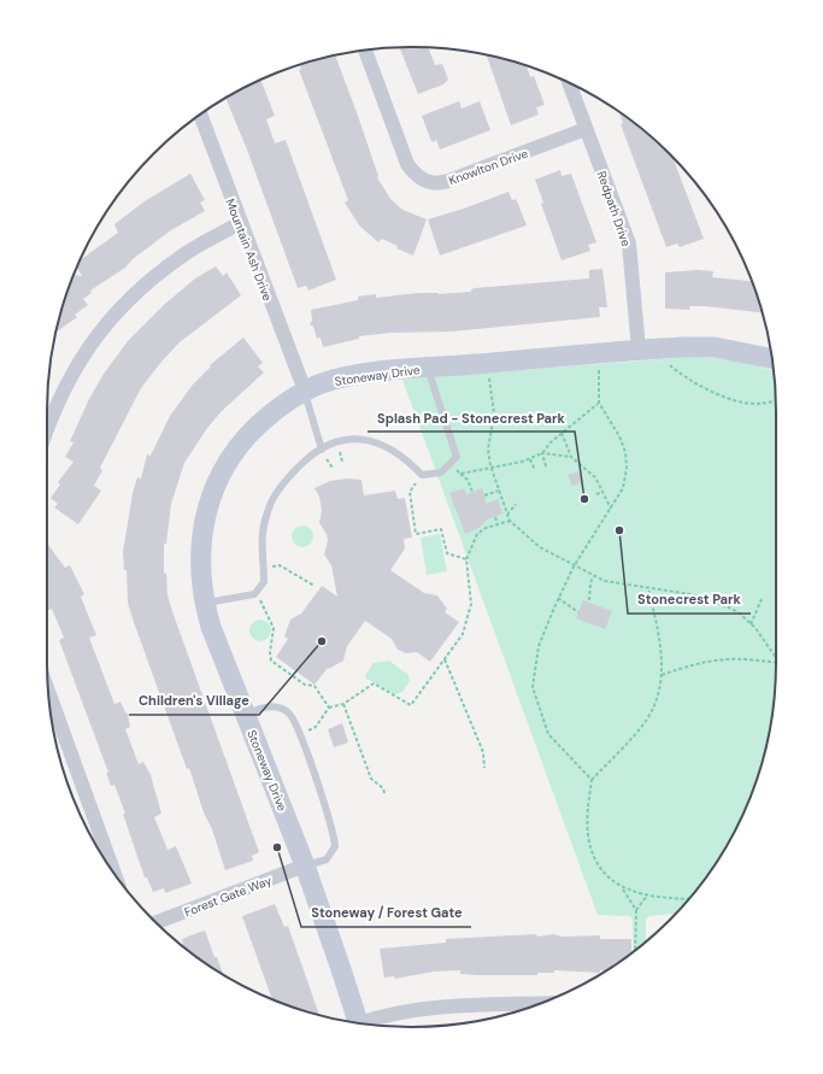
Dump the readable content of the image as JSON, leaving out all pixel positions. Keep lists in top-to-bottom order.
{
  "streets": {
    "street": [
      "Knowlton Drive",
      "Redpath Drive",
      "Mountain Ash Drive",
      "Stoneway Drive",
      "Forest Gate Way"
    ]
  },
  "crossings": [
    ["Knowlton Drive", "Redpath Drive"],
    ["Redpath Drive", "Stoneway Drive"],
    ["Mountain Ash Drive", "Stoneway Drive"],
    ["Stoneway Drive", "Forest Gate Way"]
  ],
  "places": [
    "Splash Pad - Stonecrest Park",
    "Stonecrest Park",
    "Children's Village",
    "Stoneway / Forest Gate"
  ]
}
